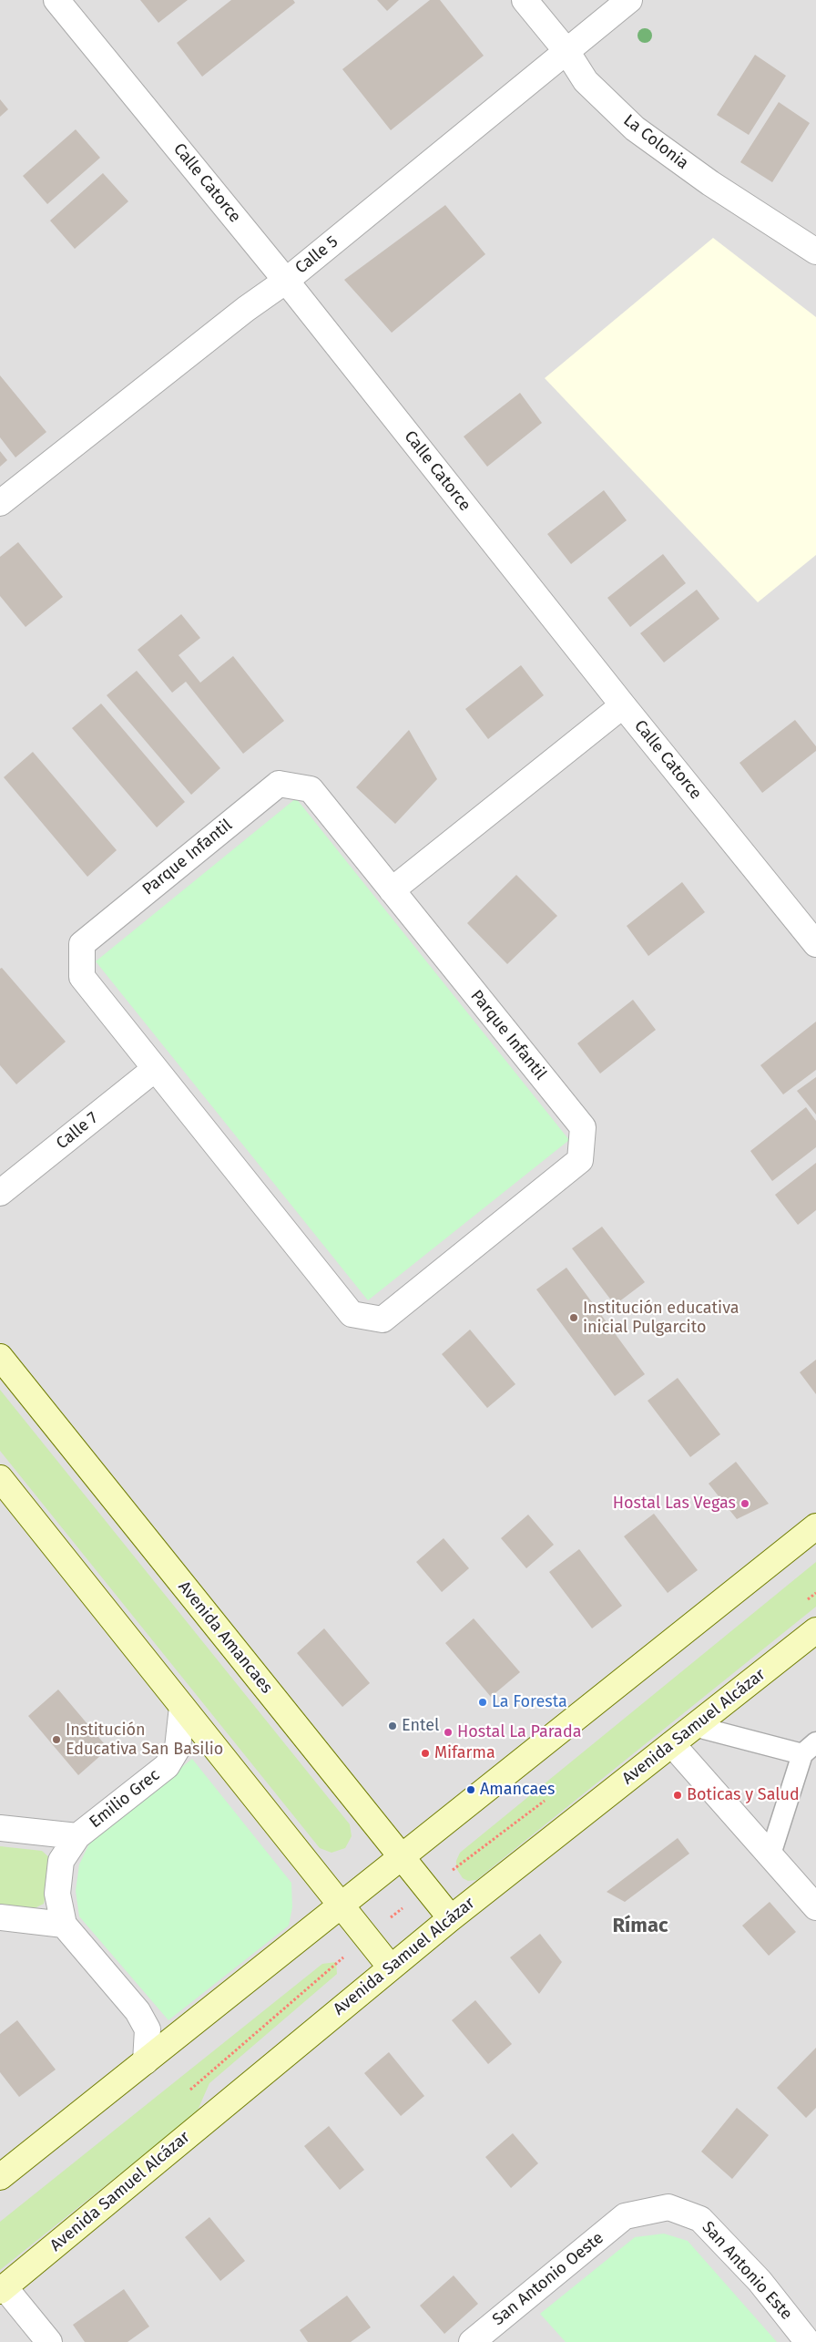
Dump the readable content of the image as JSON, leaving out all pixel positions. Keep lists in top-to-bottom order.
{
  "streets": {
    "main road": ["Avenida Amancaes", "Avenida Samuel Alcázar"],
    "street": [
      "La Colonia",
      "Calle Catorce",
      "Calle 5",
      "Parque Infantil",
      "Calle 7",
      "Emilio Grec",
      "San Antonio Este",
      "San Antonio Oeste"
    ]
  },
  "crossings": [
    ["La Colonia", "Calle 5"],
    ["Calle Catorce", "Calle 5"],
    ["Parque Infantil", "Calle 7"],
    ["Avenida Amancaes", "Avenida Samuel Alcázar"],
    ["San Antonio Este", "San Antonio Oeste"]
  ],
  "districts": ["Rímac"],
  "places": [
    "Institución educativa inicial Pulgarcito",
    "Hostal Las Vegas",
    "La Foresta",
    "Entel",
    "Hostal La Parada",
    "Institución Educativa San Basilio",
    "Mifarma",
    "Amancaes",
    "Boticas y Salud"
  ]
}
